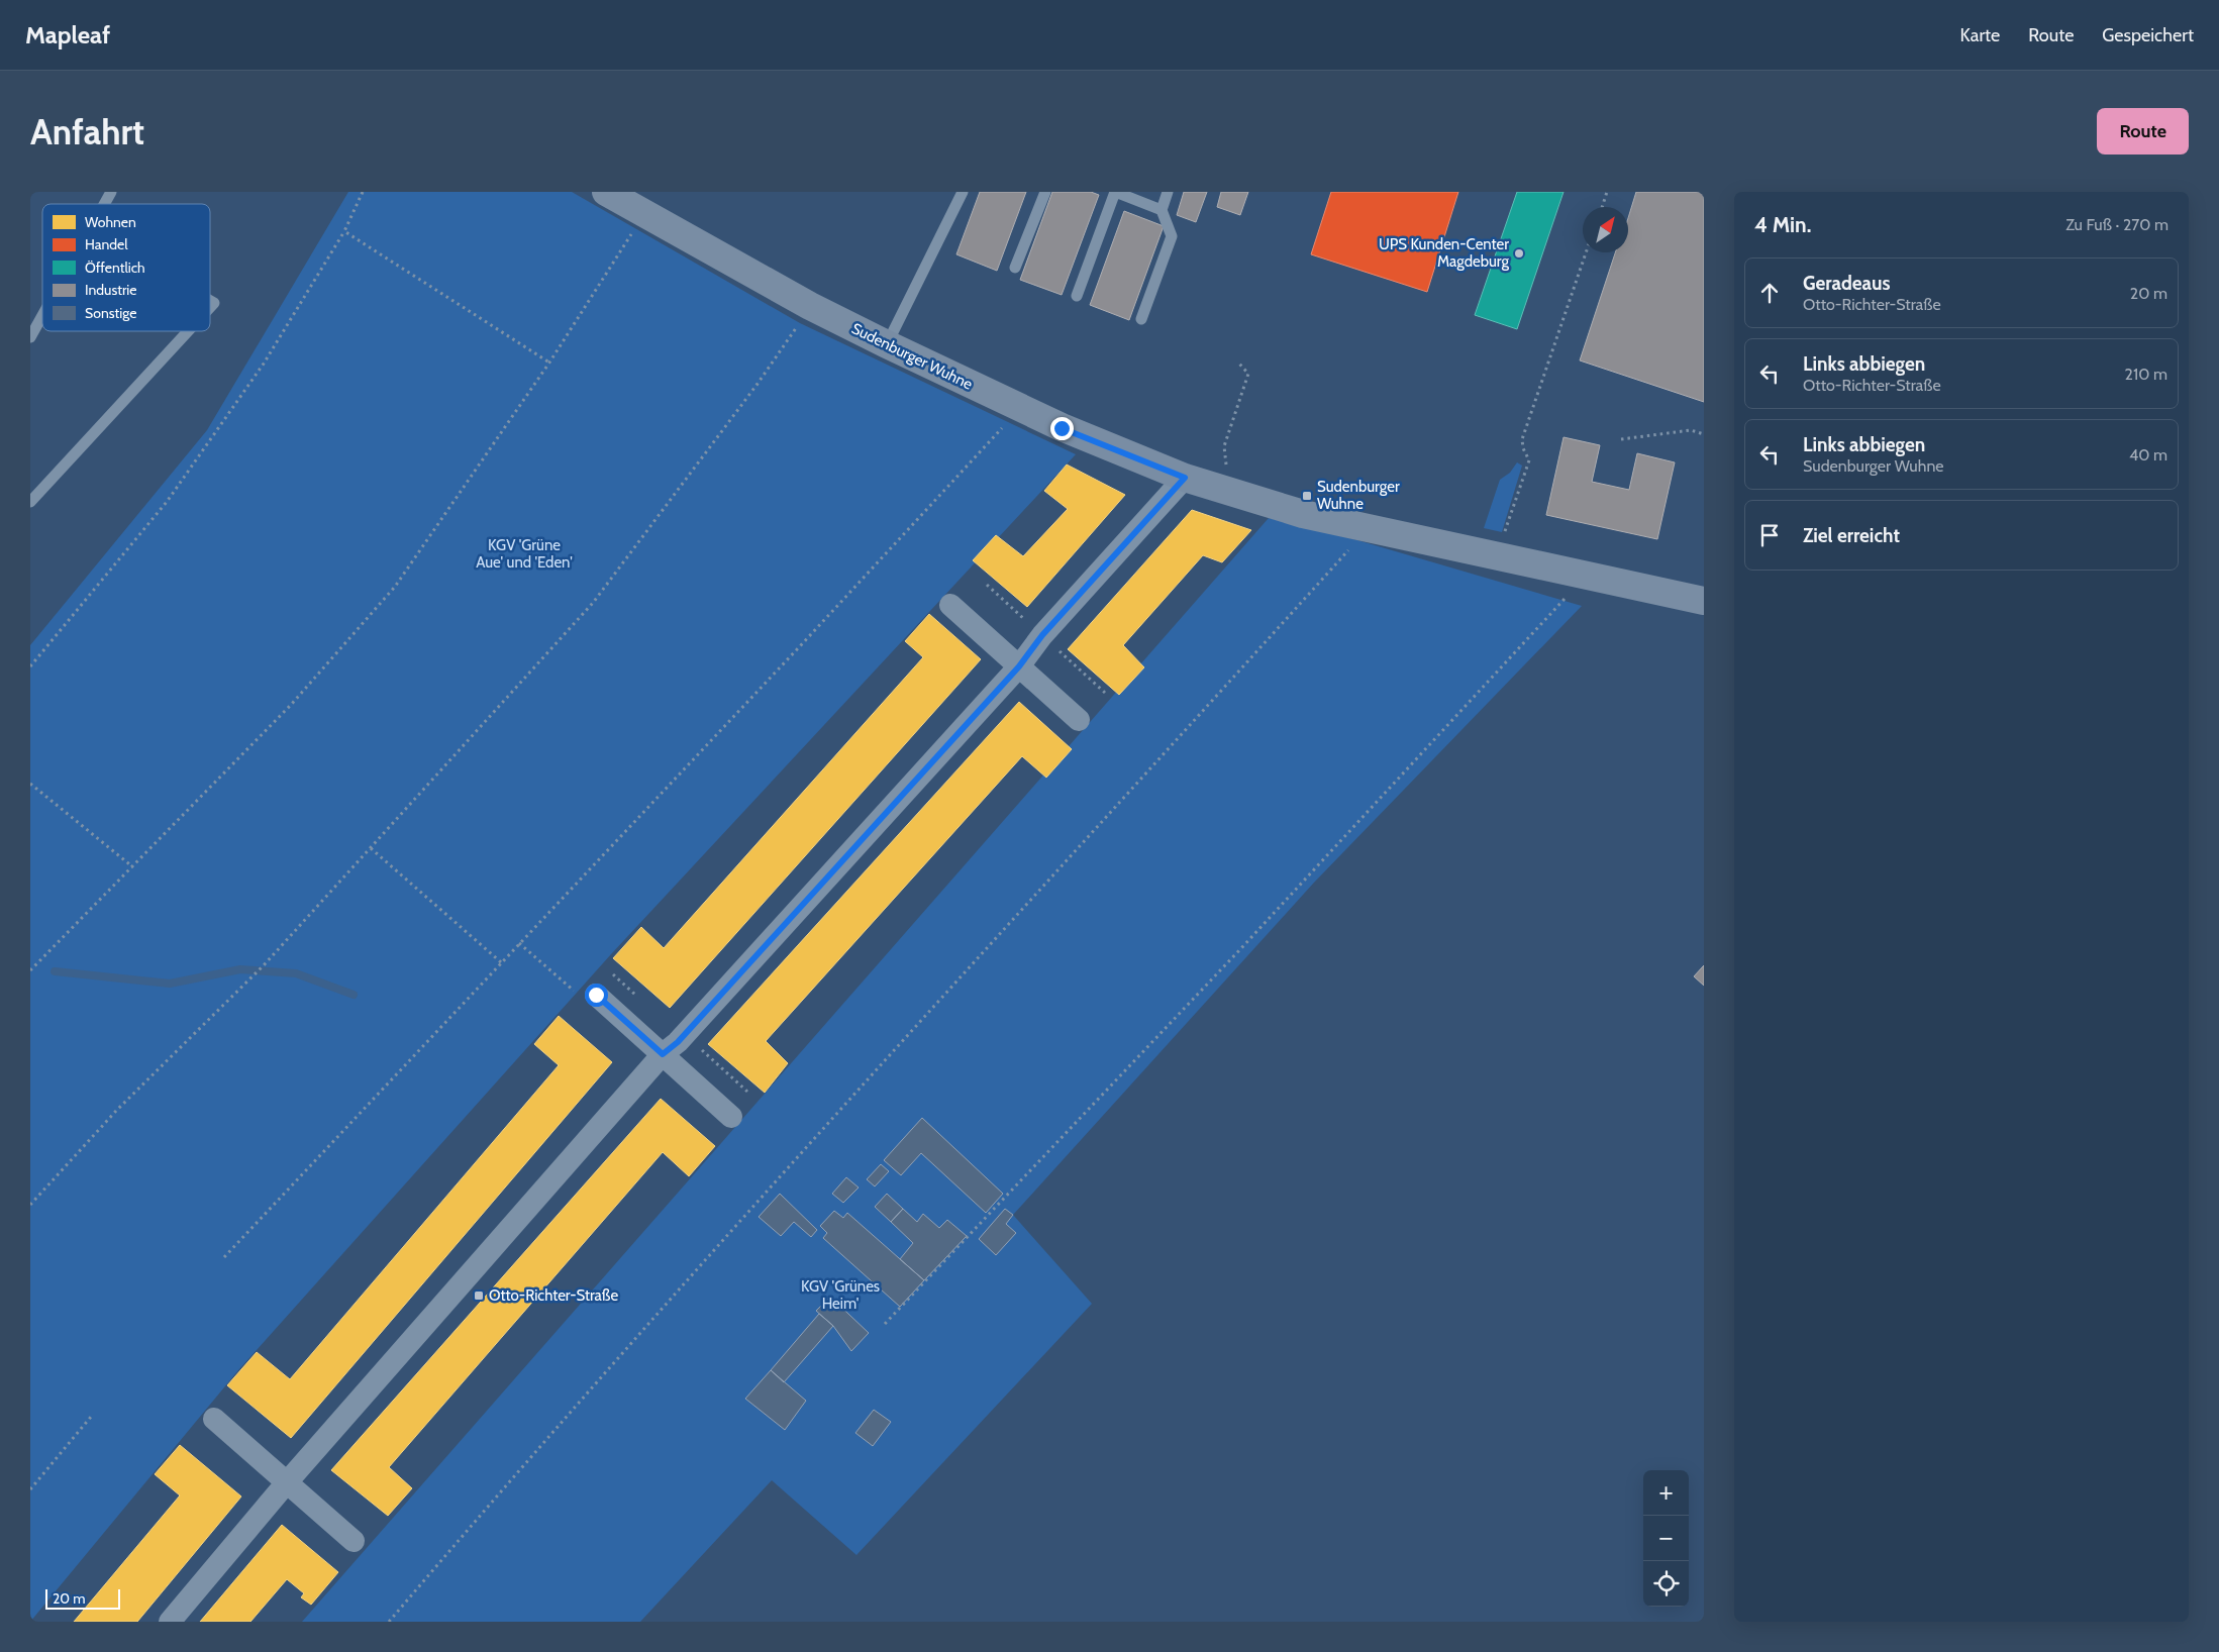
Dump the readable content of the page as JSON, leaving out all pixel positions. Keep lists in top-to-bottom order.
{
  "streets": {
    "main road": ["Sudenburger Wuhne"]
  },
  "parks": ["KGV 'Grüne Aue' und 'Eden'", "KGV 'Grünes Heim'"],
  "places": {
    "other": ["UPS Kunden-Center Magdeburg"],
    "transit": ["Sudenburger Wuhne", "Otto-Richter-Straße"]
  },
  "legend": [
    "Wohnen",
    "Handel",
    "Öffentlich",
    "Industrie",
    "Sonstige"
  ],
  "scale_bar": "20 m",
  "north": "top right",
  "page": {
    "header": "Mapleaf",
    "nav": ["Karte", "Route", "Gespeichert"],
    "buttons": "Route",
    "title": "Anfahrt",
    "heading": ["4 Min.", "Zu Fuß · 270 m"],
    "list": [
      ["Geradeaus", "Otto-Richter-Straße", "20 m"],
      ["Links abbiegen", "Otto-Richter-Straße", "210 m"],
      ["Links abbiegen", "Sudenburger Wuhne", "40 m"],
      "Ziel erreicht"
    ],
    "map_buttons": ["+", "−"],
    "scale": "20 m"
  }
}
